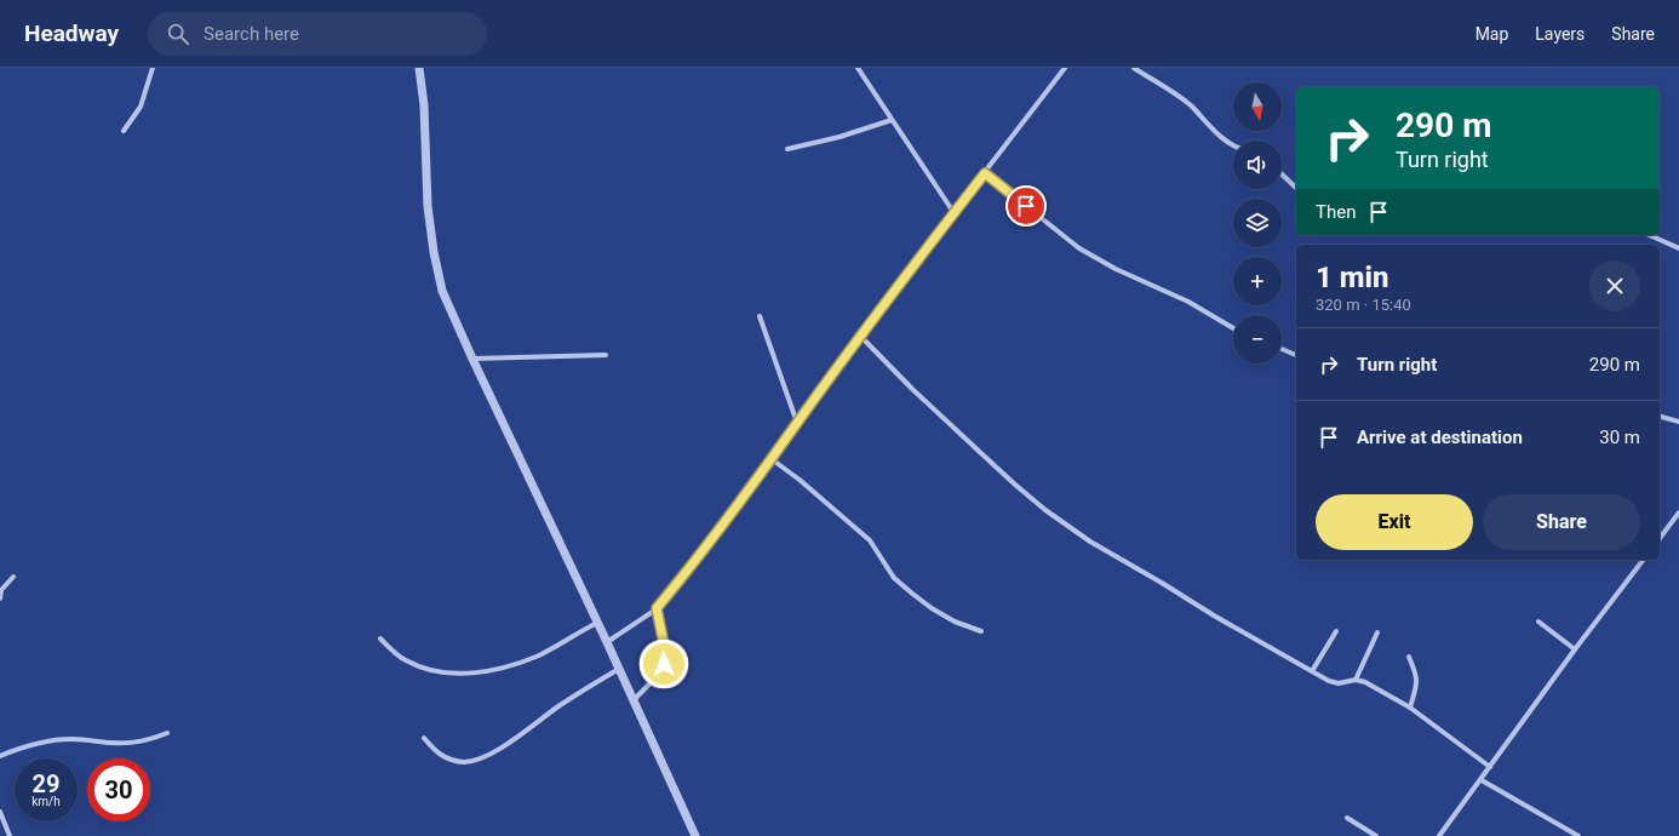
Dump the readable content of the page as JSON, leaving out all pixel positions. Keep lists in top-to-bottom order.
{
  "north": "bottom",
  "page": {
    "header": "Headway",
    "search": "Search here",
    "nav": ["Map", "Layers", "Share"],
    "map_buttons": ["+", "−"],
    "turn": ["290 m", "Turn right"],
    "then": "Then",
    "heading": ["1 min", "320 m · 15:40"],
    "list": [
      {
        "name": "Turn right",
        "value": "290 m"
      },
      {
        "name": "Arrive at destination",
        "value": "30 m"
      }
    ],
    "buttons": ["Exit", "Share"],
    "speed": "29 km/h",
    "limit": "30"
  }
}
